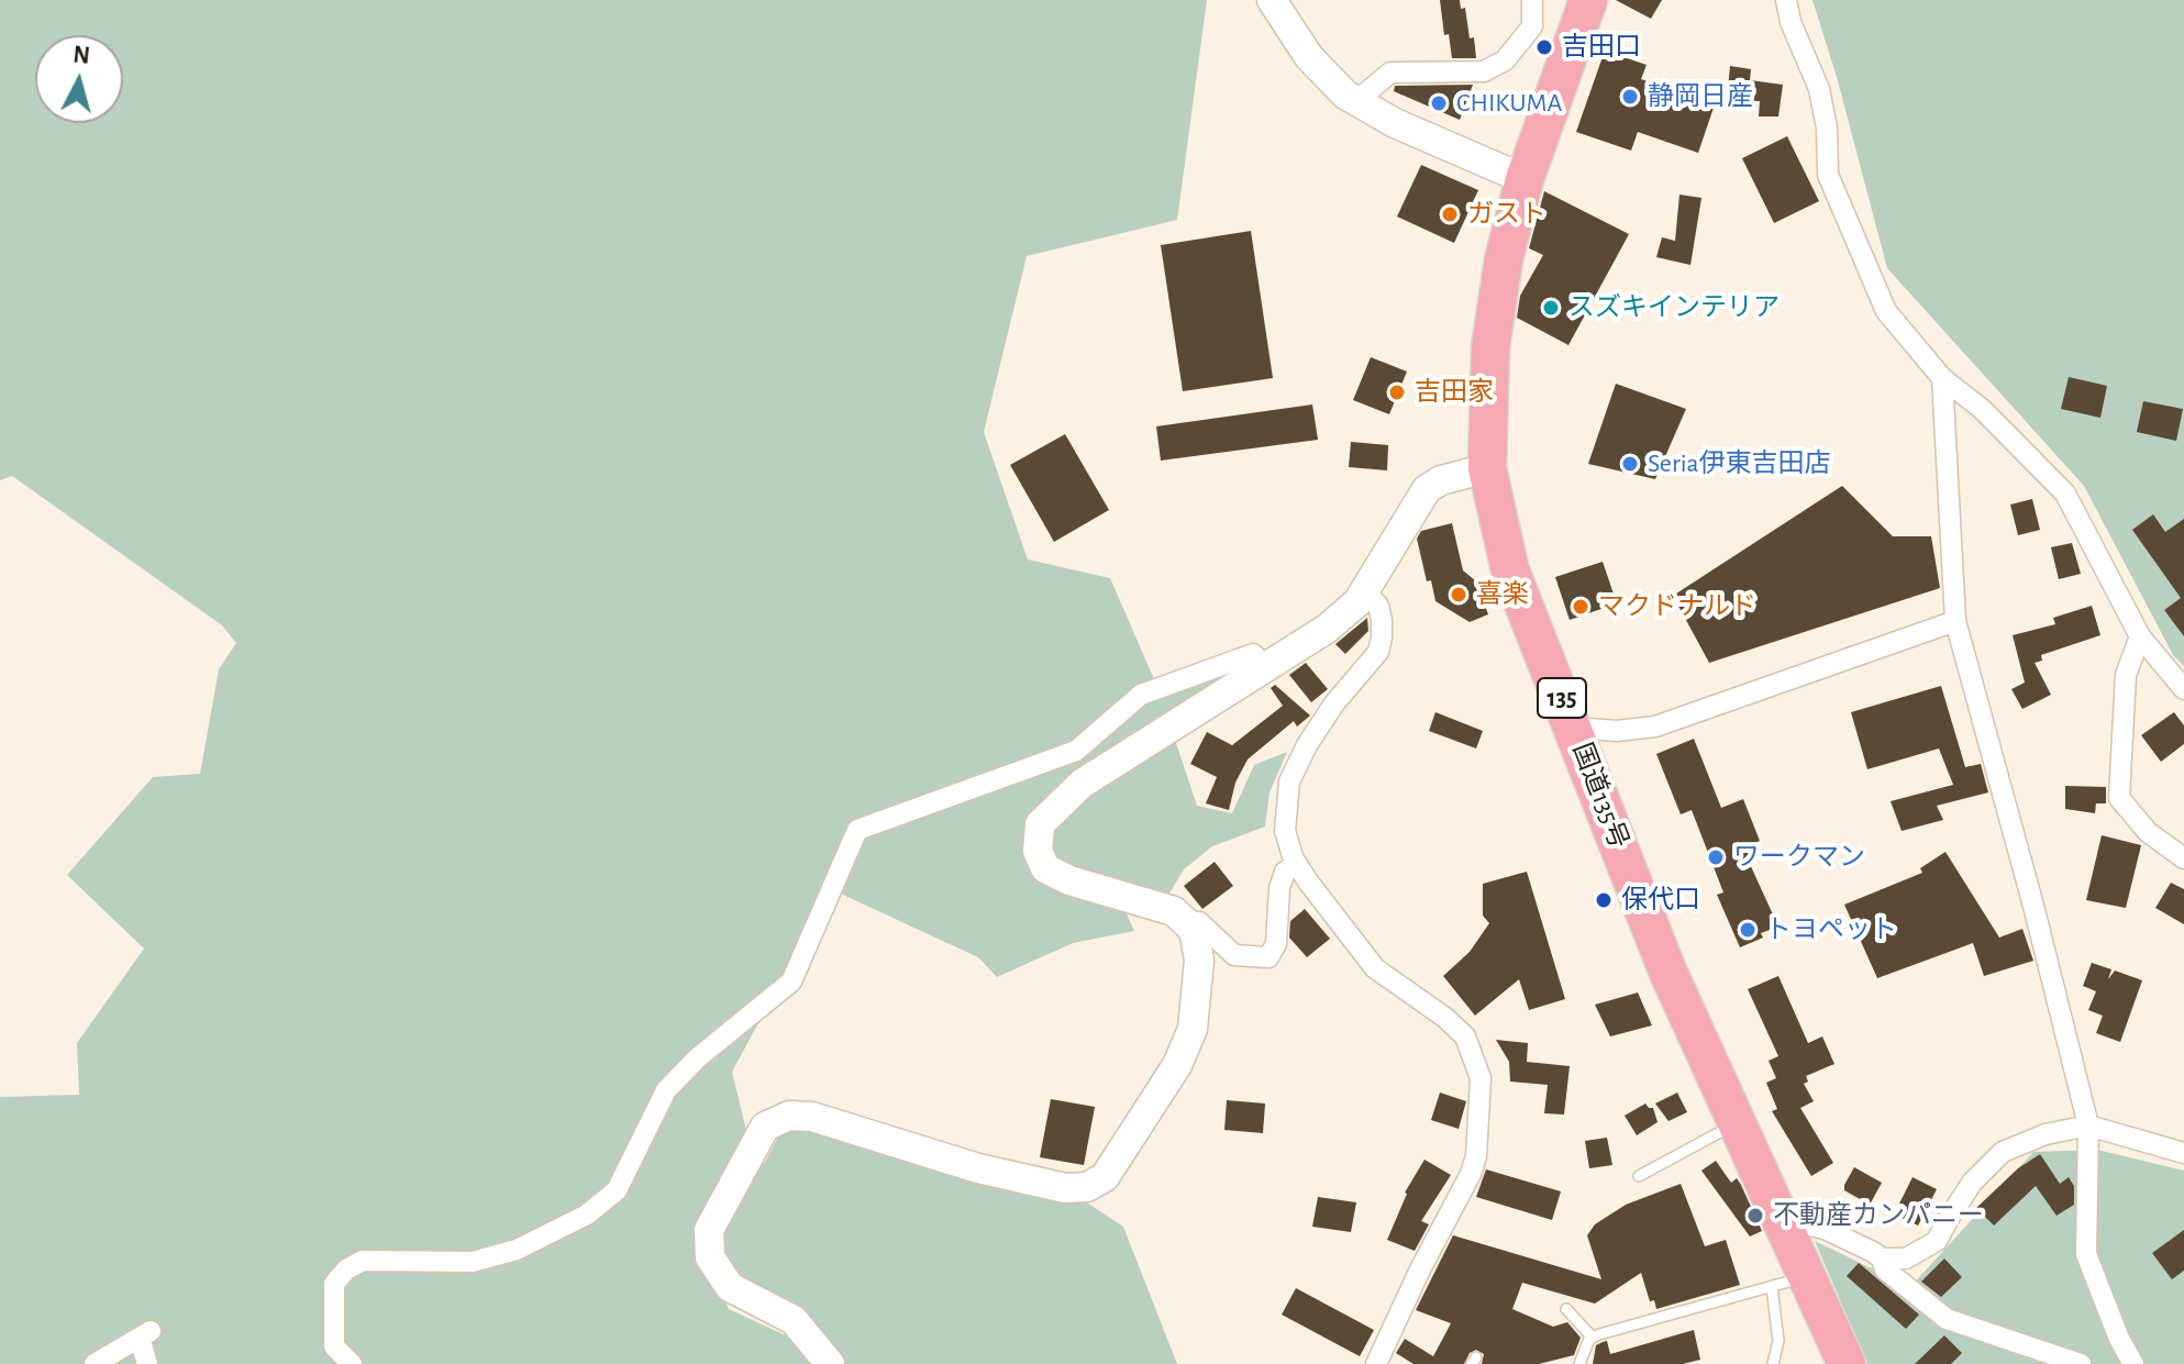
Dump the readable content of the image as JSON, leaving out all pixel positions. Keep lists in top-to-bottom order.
{
  "streets": {
    "highway": ["135", "国道135号"]
  },
  "places": [
    "吉田口",
    "静岡日産",
    "CHIKUMA",
    "ガスト",
    "スズキインテリア",
    "吉田家",
    "Seria伊東吉田店",
    "喜楽",
    "マクドナルド",
    "ワークマン",
    "保代口",
    "トヨペット",
    "不動産カンパニー"
  ],
  "north": "top"
}
